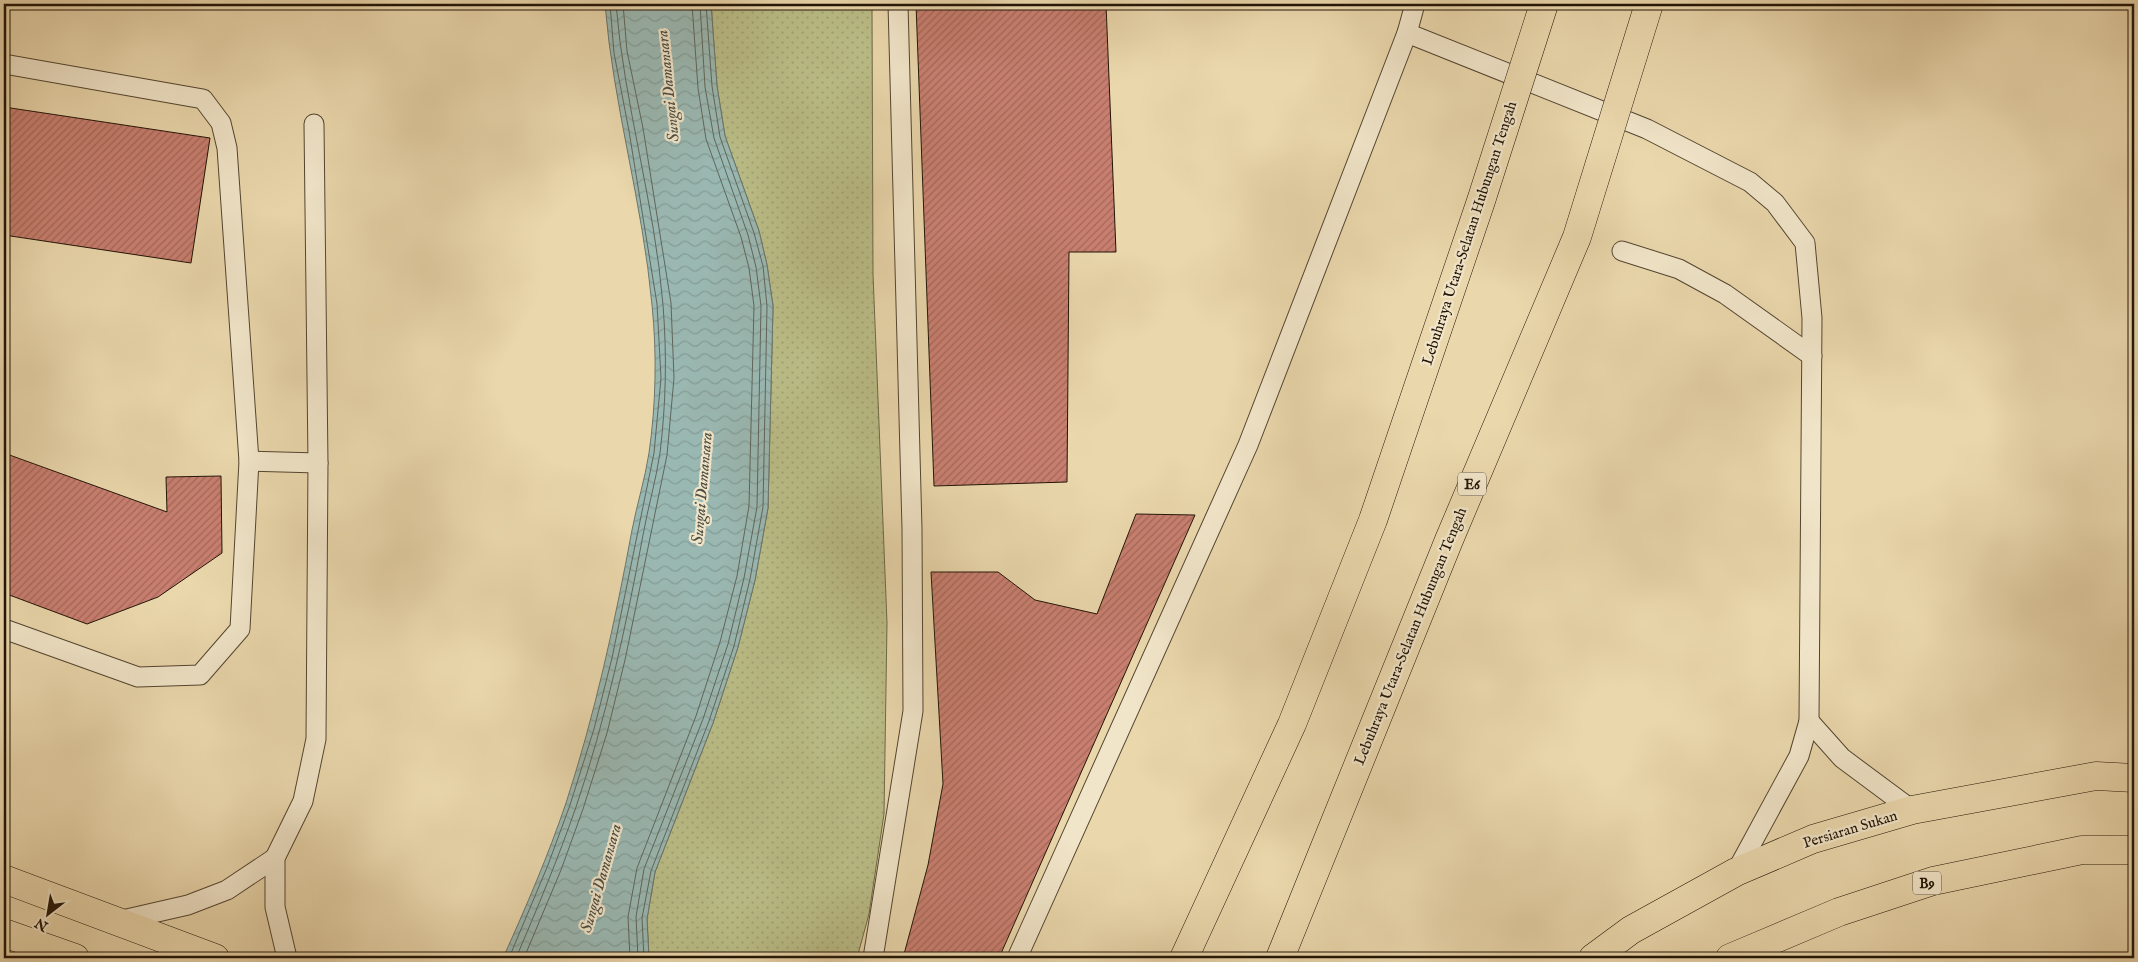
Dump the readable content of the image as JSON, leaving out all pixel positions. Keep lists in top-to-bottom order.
{
  "streets": {
    "main road": [
      "Lebuhraya Utara–Selatan Hubungan Tengah",
      "E6",
      "Persiaran Sukan",
      "B9"
    ]
  },
  "water": ["Sungai Damansara"],
  "north": "bottom left"
}
